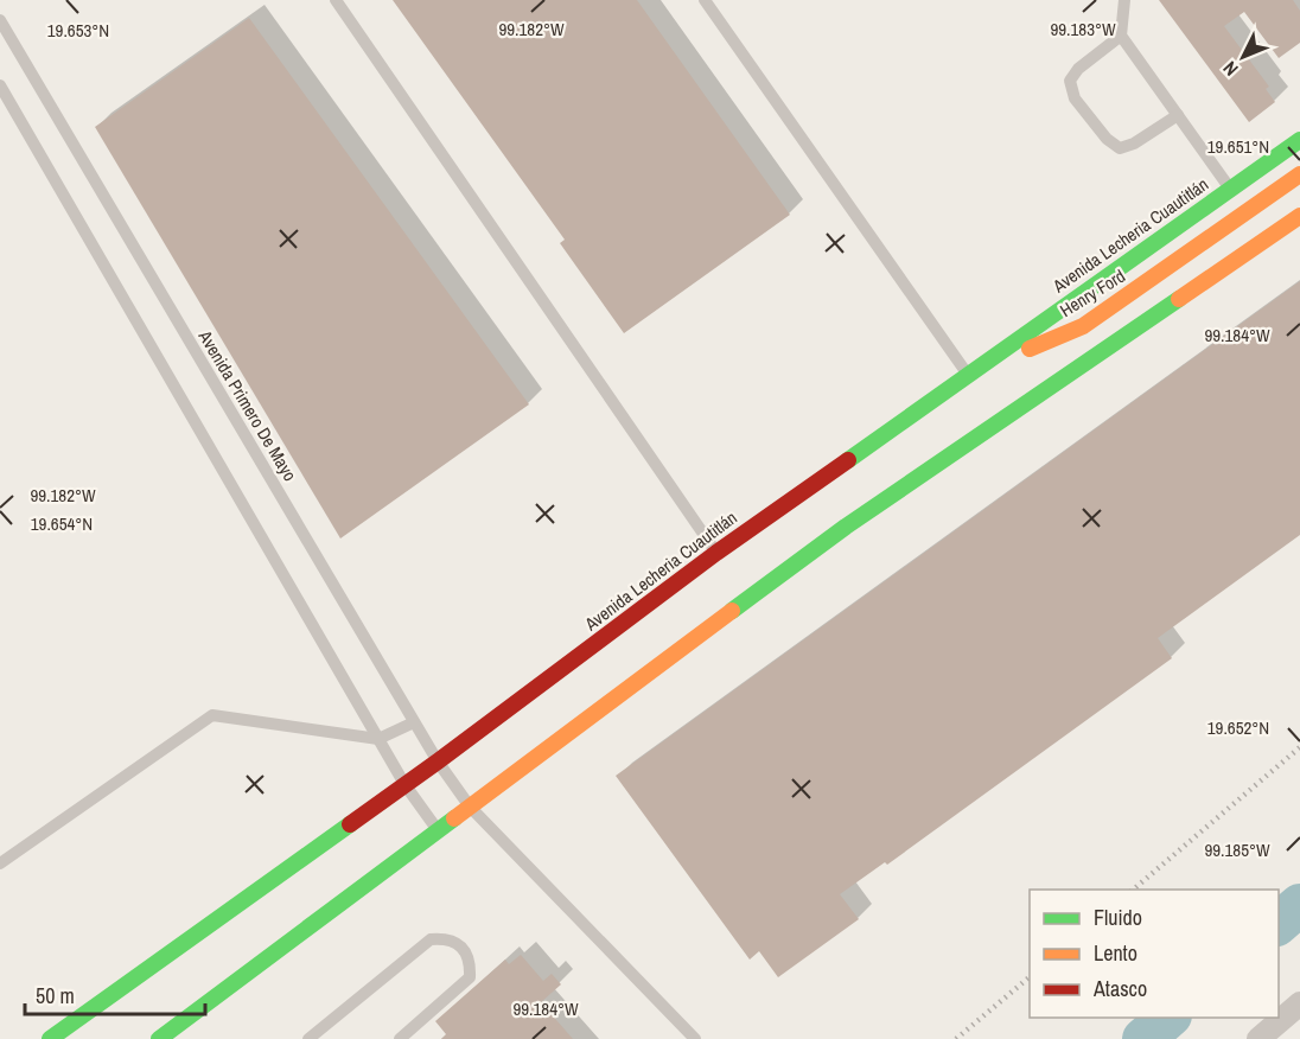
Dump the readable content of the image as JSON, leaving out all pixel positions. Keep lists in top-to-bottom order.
{
  "streets": {
    "main road": ["Avenida Lecheria Cuautitlán", "Henry Ford"],
    "lane": ["Avenida Primero De Mayo"]
  },
  "crossings": [
    ["Avenida Lecheria Cuautitlán", "Henry Ford"],
    ["Avenida Lecheria Cuautitlán", "Avenida Primero De Mayo"]
  ],
  "legend": ["Fluido", "Lento", "Atasco"],
  "scale_bar": "50 m",
  "north": "bottom left",
  "coordinates": [
    "99.182°W",
    "99.183°W",
    "19.653°N",
    "19.651°N",
    "99.184°W",
    "19.654°N",
    "19.652°N",
    "99.185°W"
  ]
}
